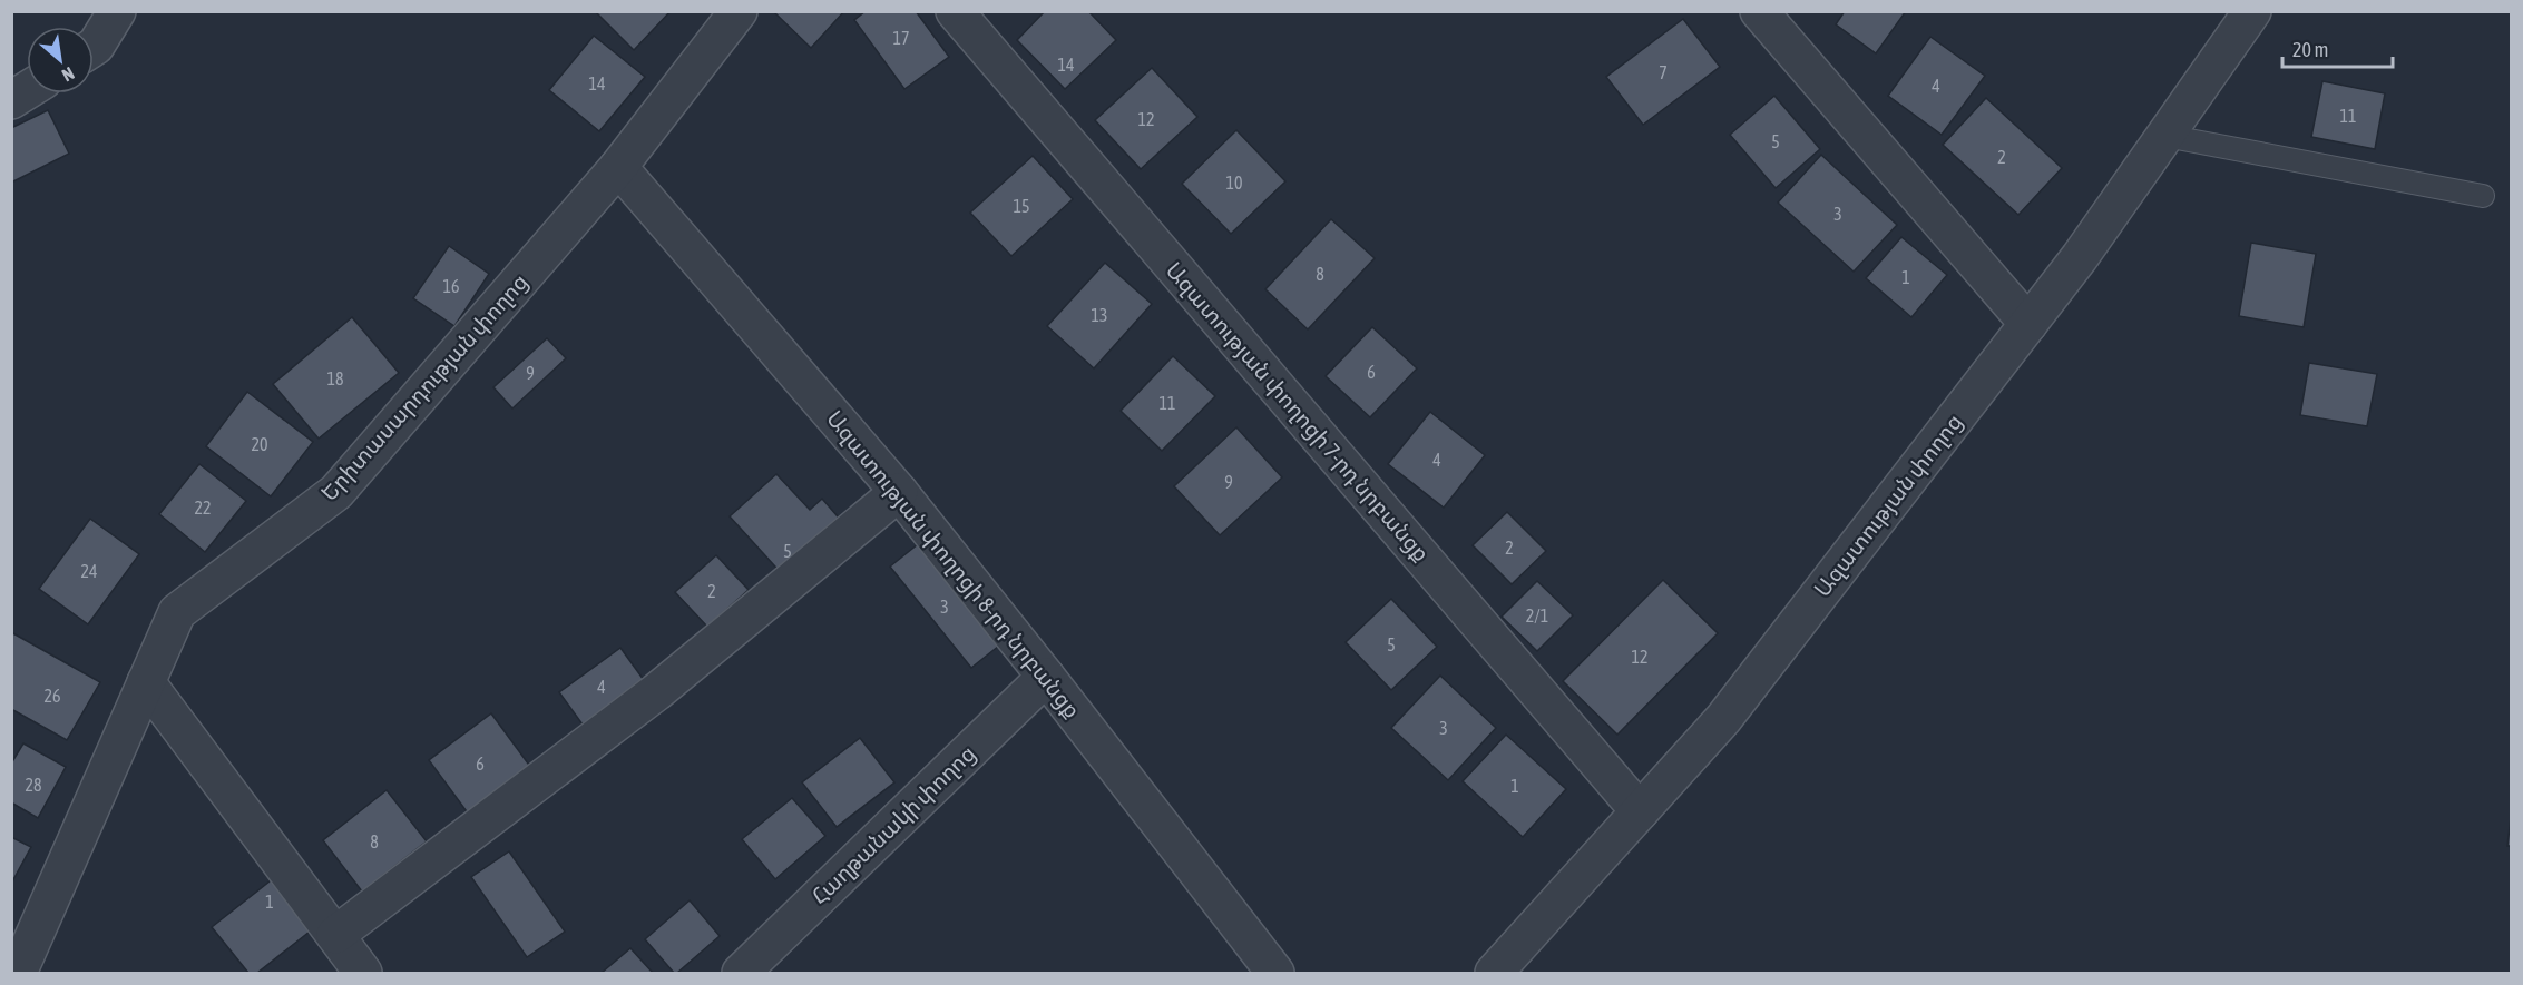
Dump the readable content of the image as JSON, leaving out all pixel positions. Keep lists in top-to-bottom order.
{
  "streets": {
    "street": [
      "Երիտասարդության փողոց",
      "Ազատության փողոցի 7-րդ նրբանցք",
      "Ազատության փողոց",
      "Ազատության փողոցի 8-րդ նրբանցք",
      "Հաղթանակի փողոց"
    ]
  },
  "crossings": [
    ["Երիտասարդության փողոց", "Ազատության փողոցի 8-րդ նրբանցք"],
    ["Ազատության փողոցի 7-րդ նրբանցք", "Ազատության փողոց"],
    ["Ազատության փողոցի 8-րդ նրբանցք", "Հաղթանակի փողոց"]
  ],
  "house_numbers": [
    "17",
    "14",
    "7",
    "14",
    "4",
    "11",
    "12",
    "5",
    "2",
    "10",
    "15",
    "3",
    "8",
    "1",
    "16",
    "13",
    "6",
    "9",
    "18",
    "11",
    "20",
    "4",
    "9",
    "22",
    "2",
    "5",
    "24",
    "2",
    "3",
    "2/1",
    "5",
    "12",
    "4",
    "26",
    "3",
    "6",
    "28",
    "1",
    "8",
    "1"
  ],
  "scale_bar": "20 m",
  "north": "bottom right"
}
